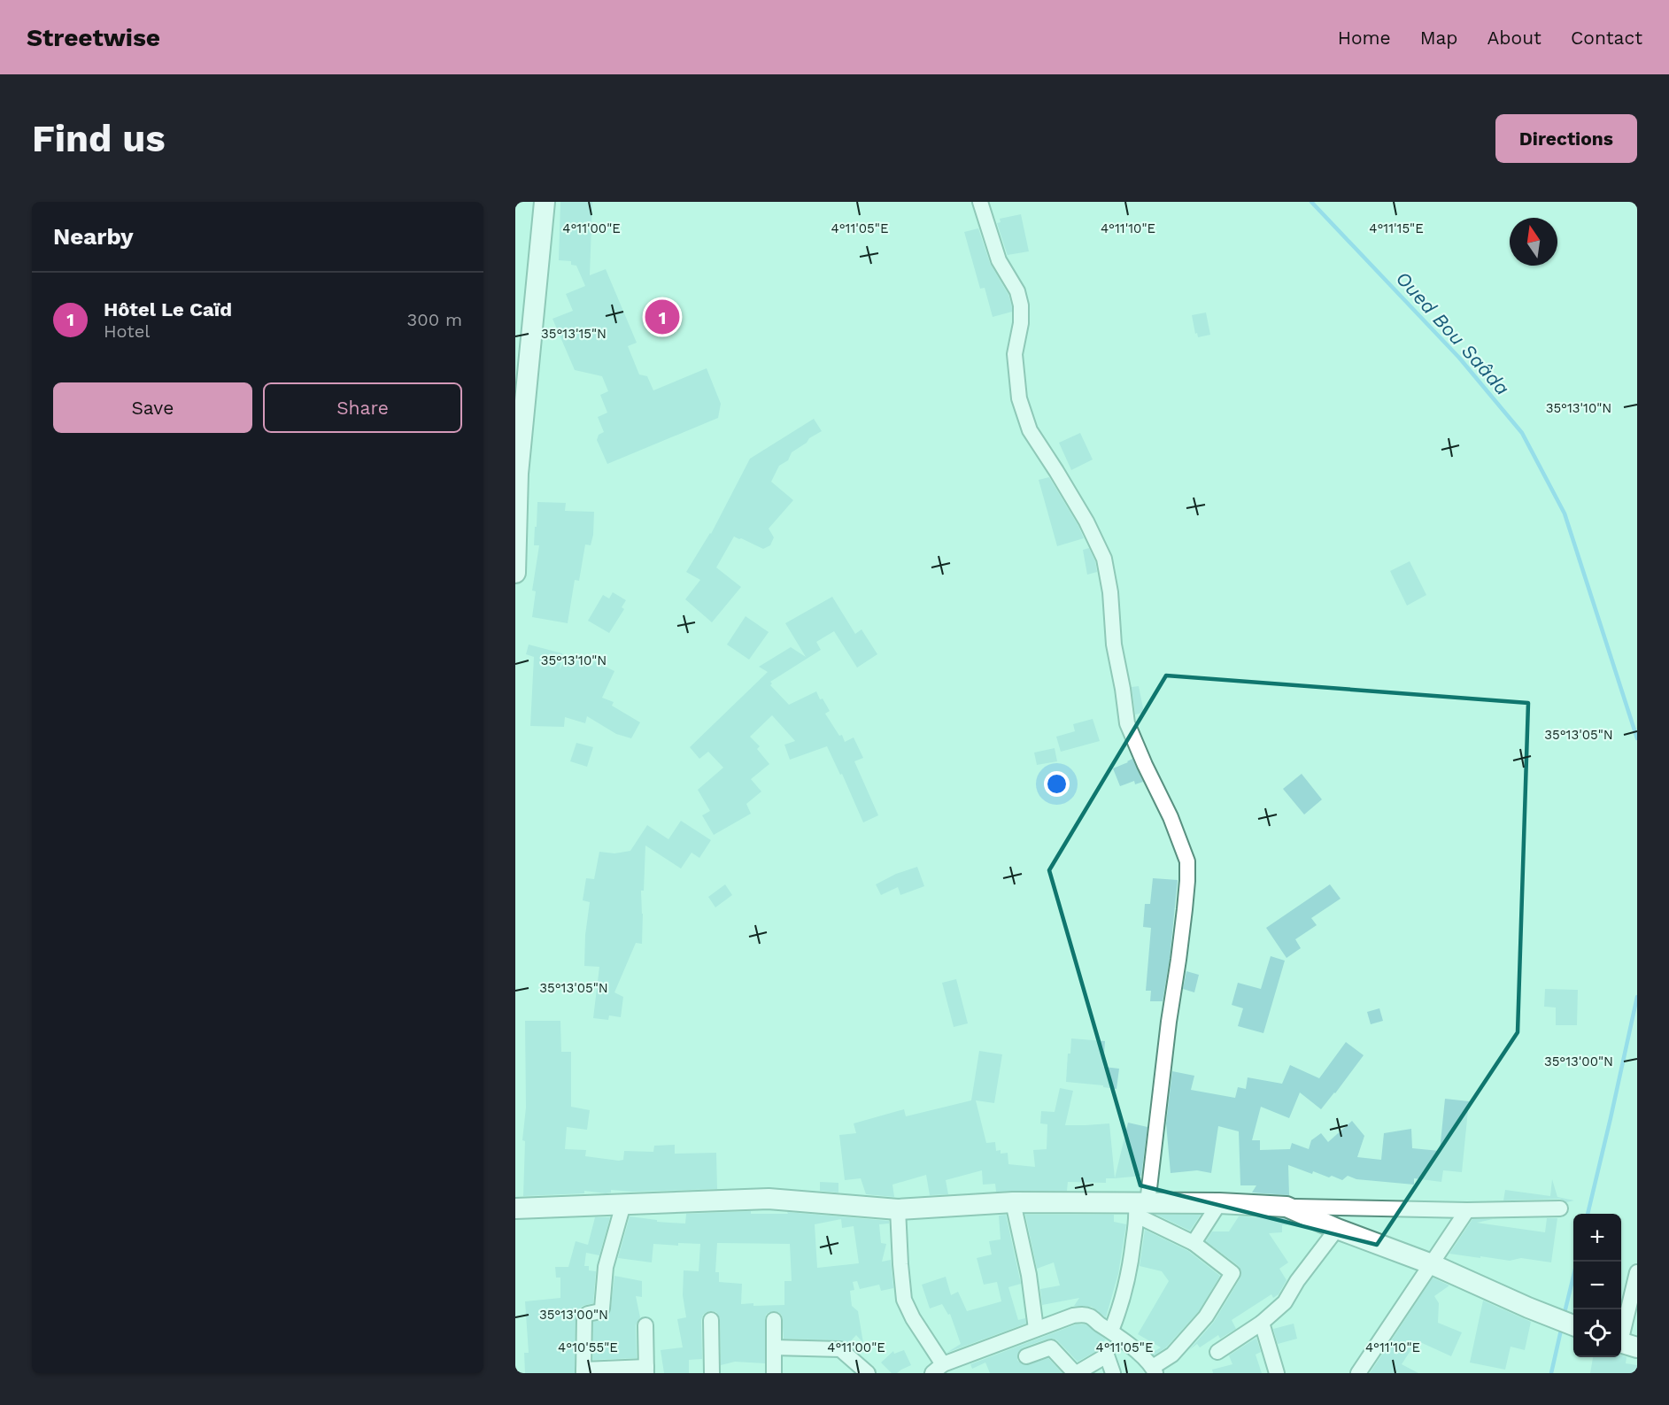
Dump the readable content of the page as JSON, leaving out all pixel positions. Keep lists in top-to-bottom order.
{
  "water": ["Oued Bou Saâda"],
  "north": "top",
  "page": {
    "header": "Streetwise",
    "nav": [
      "Home",
      "Map",
      "About",
      "Contact"
    ],
    "buttons": [
      "Directions",
      ["Save", "Share"]
    ],
    "title": "Find us",
    "heading": "Nearby",
    "list": [
      {
        "mark": "1",
        "name": "Hôtel Le Caïd",
        "note": "Hotel",
        "value": "300 m"
      }
    ],
    "pins": "1",
    "map_buttons": ["+", "−"]
  },
  "coordinates": [
    "4°11'00\"E",
    "4°11'05\"E",
    "4°11'10\"E",
    "4°11'15\"E",
    "35°13'15\"N",
    "35°13'10\"N",
    "35°13'05\"N",
    "35°13'00\"N",
    "4°10'55\"E"
  ]
}
